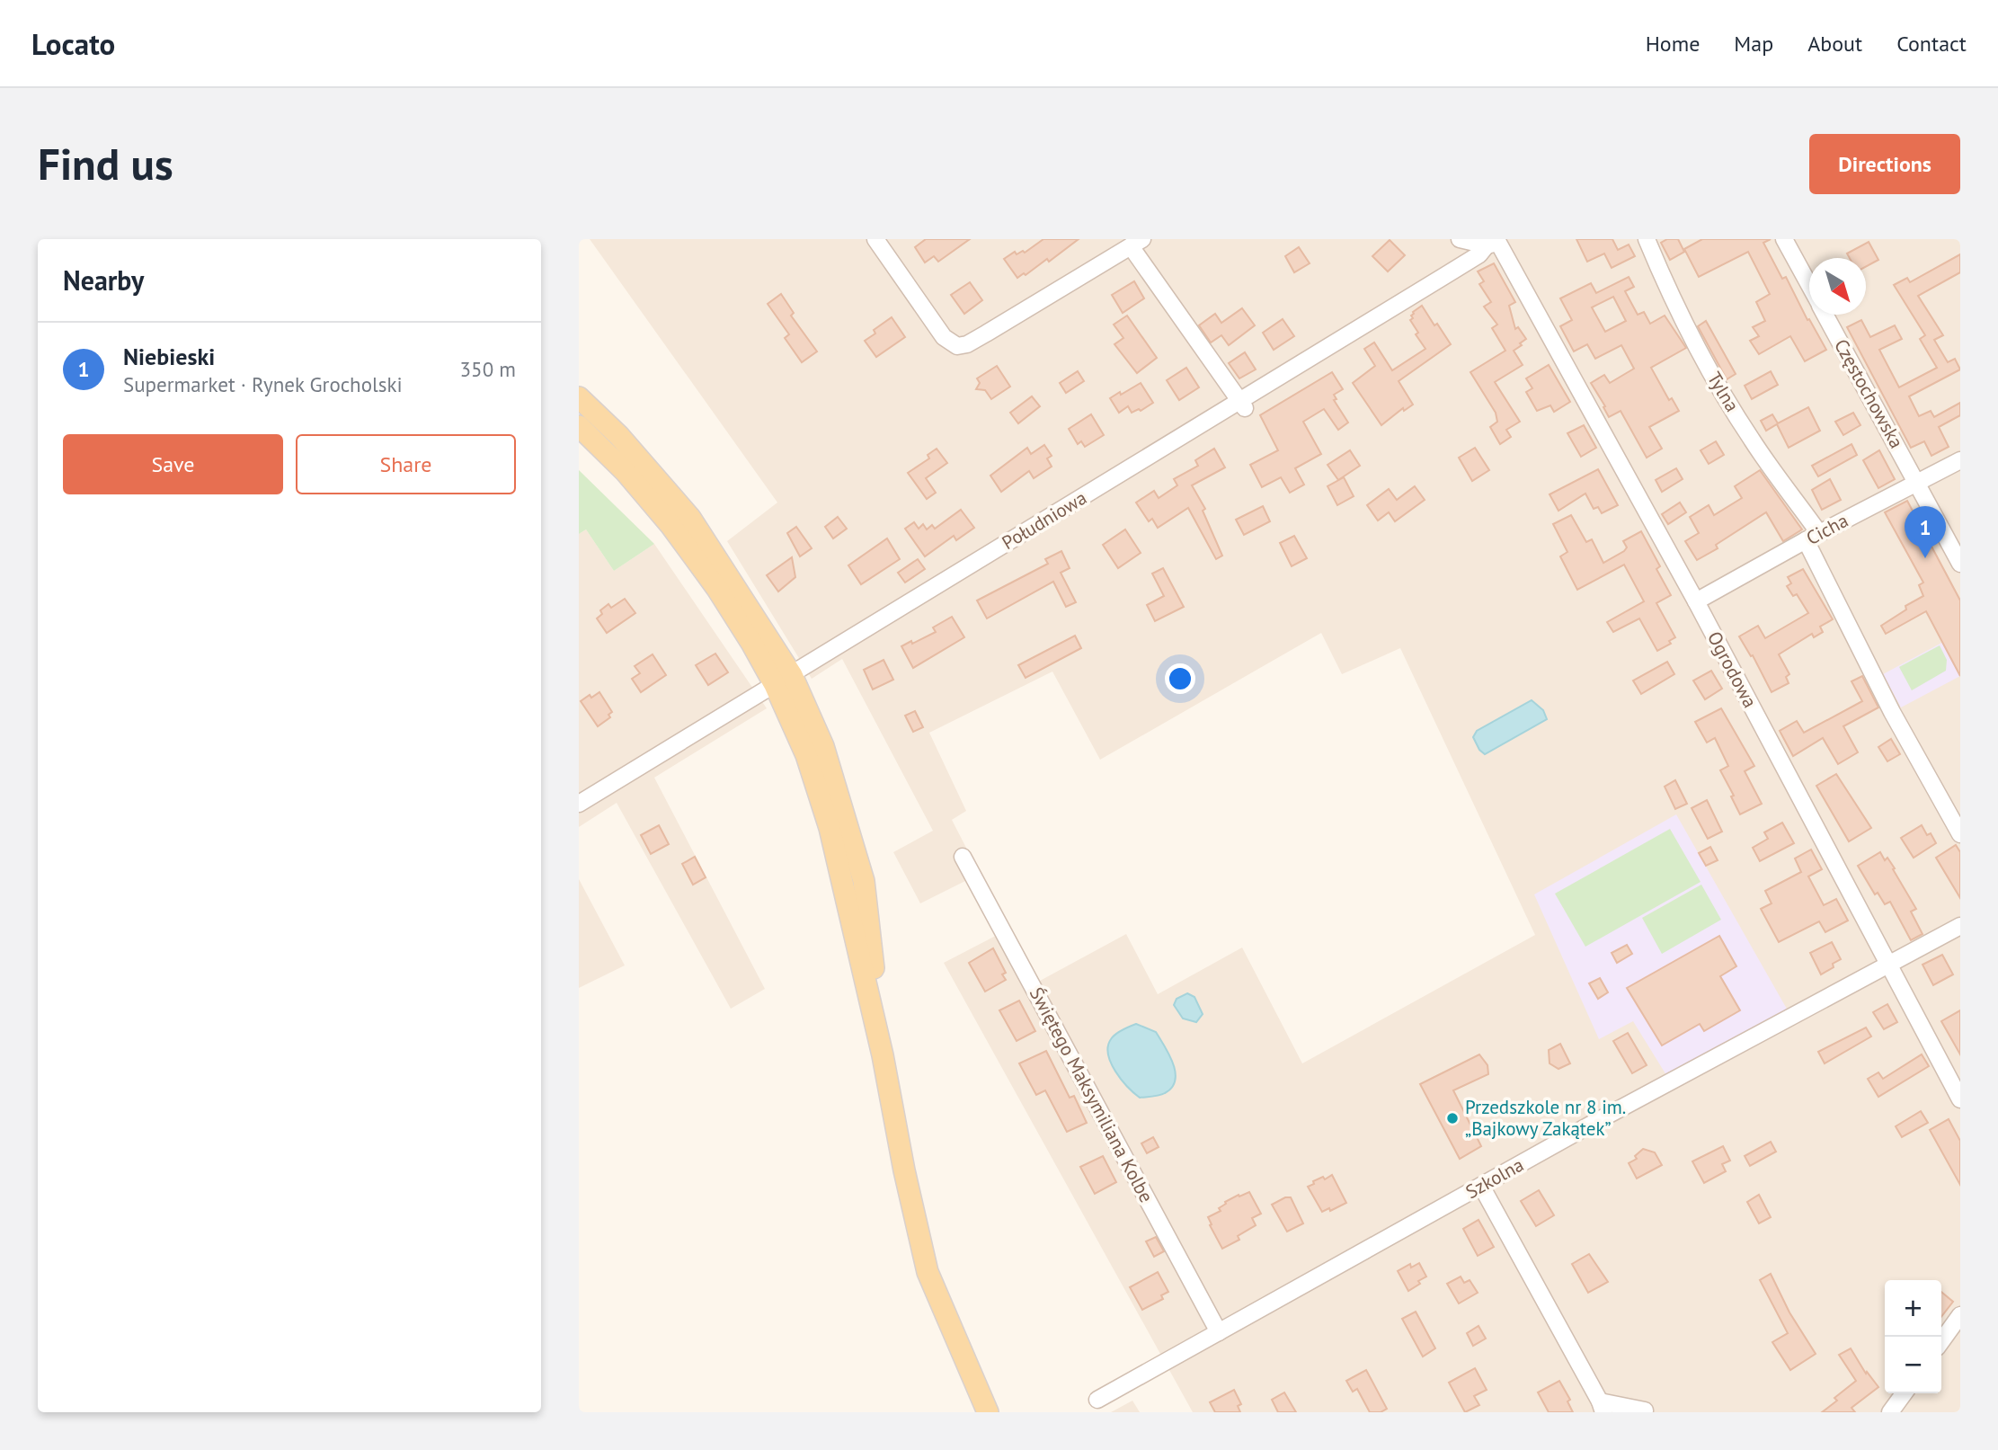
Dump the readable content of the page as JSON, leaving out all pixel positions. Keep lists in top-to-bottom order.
{
  "streets": {
    "street": [
      "Tylna",
      "Częstochowska",
      "Południowa",
      "Cicha",
      "Ogrodowa",
      "Świętego Maksymiliana Kolbe",
      "Szkolna"
    ]
  },
  "crossings": [
    ["Tylna", "Cicha"],
    ["Częstochowska", "Cicha"],
    ["Południowa", "Ogrodowa"],
    ["Cicha", "Ogrodowa"],
    ["Ogrodowa", "Szkolna"],
    ["Świętego Maksymiliana Kolbe", "Szkolna"]
  ],
  "places": ["Przedszkole nr 8 im. „Bajkowy Zakątek”"],
  "north": "bottom right",
  "page": {
    "header": "Locato",
    "nav": [
      "Home",
      "Map",
      "About",
      "Contact"
    ],
    "buttons": [
      "Directions",
      ["Save", "Share"]
    ],
    "title": "Find us",
    "heading": "Nearby",
    "list": [
      {
        "mark": "1",
        "name": "Niebieski",
        "note": "Supermarket · Rynek Grocholski",
        "value": "350 m"
      }
    ],
    "pins": "1",
    "map_buttons": ["+", "−"]
  }
}
